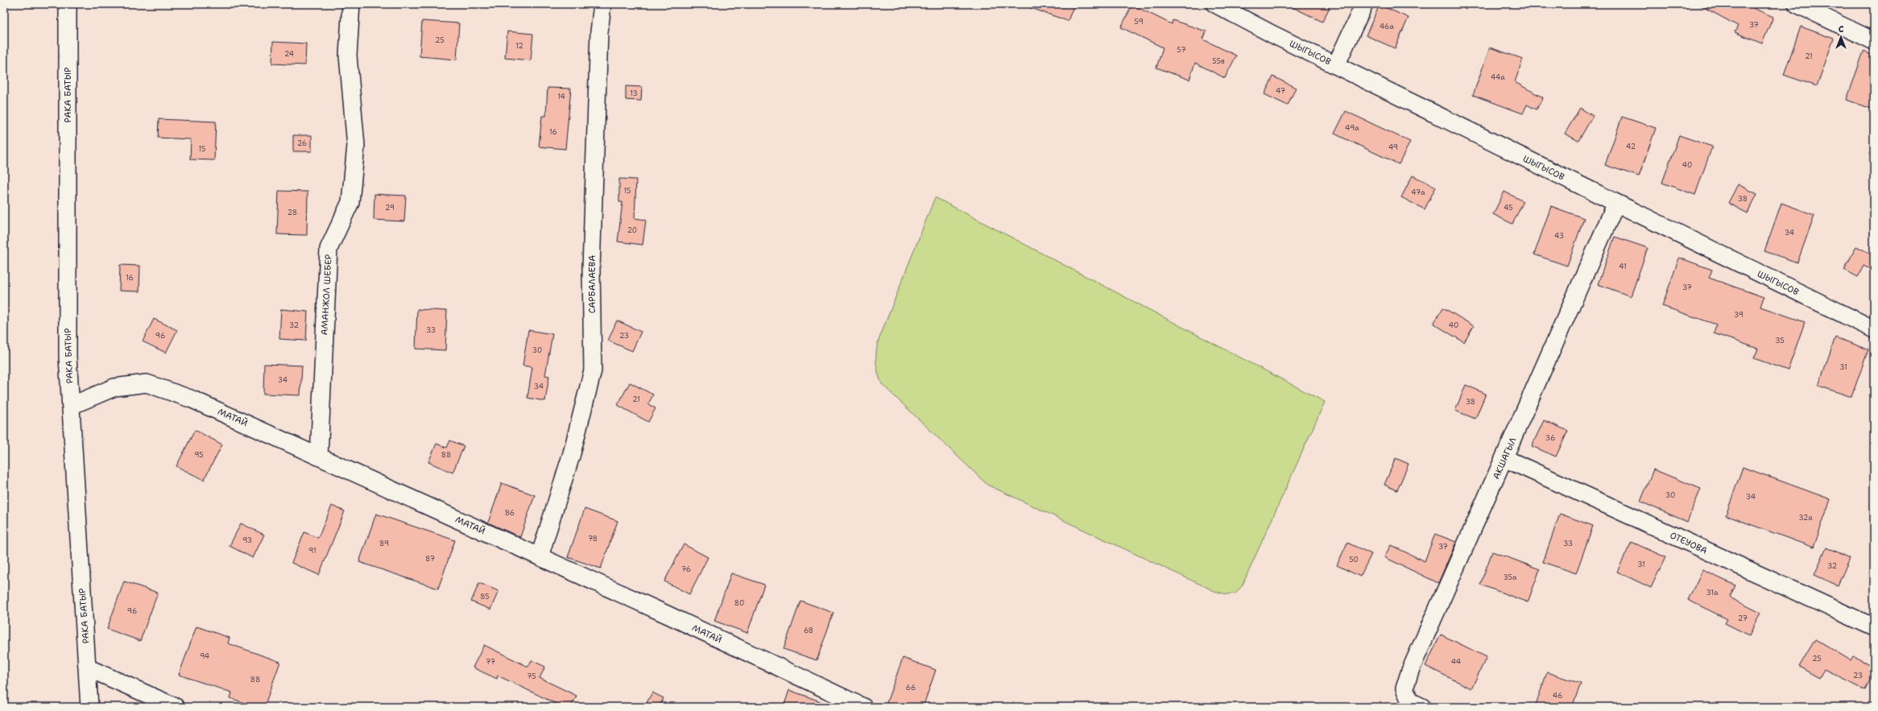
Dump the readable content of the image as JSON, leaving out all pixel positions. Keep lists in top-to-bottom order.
{
  "streets": {
    "street": [
      "ШЫГЫСОВ",
      "РАКА БАТЫР",
      "САРБАЛАЕВА",
      "АМАНЖОЛ ШЕБЕР",
      "МАТАЙ",
      "АКШАГЫЛ",
      "ОТЕУОВА"
    ]
  },
  "crossings": [
    ["ШЫГЫСОВ", "АКШАГЫЛ"],
    ["РАКА БАТЫР", "МАТАЙ"],
    ["САРБАЛАЕВА", "МАТАЙ"],
    ["АМАНЖОЛ ШЕБЕР", "МАТАЙ"],
    ["АКШАГЫЛ", "ОТЕУОВА"]
  ],
  "house_numbers": [
    "59",
    "37",
    "46а",
    "25",
    "12",
    "57",
    "24",
    "21",
    "55в",
    "44а",
    "47",
    "13",
    "14",
    "49а",
    "16",
    "26",
    "42",
    "49",
    "15",
    "40",
    "15",
    "47а",
    "38",
    "29",
    "45",
    "28",
    "20",
    "34",
    "43",
    "41",
    "16",
    "37",
    "39",
    "32",
    "40",
    "33",
    "96",
    "23",
    "35",
    "30",
    "31",
    "34",
    "34",
    "21",
    "38",
    "36",
    "95",
    "88",
    "30",
    "34",
    "86",
    "32а",
    "78",
    "93",
    "89",
    "33",
    "37",
    "91",
    "87",
    "50",
    "31",
    "32",
    "76",
    "35а",
    "31а",
    "85",
    "80",
    "96",
    "27",
    "68",
    "94",
    "25",
    "77",
    "44",
    "23",
    "75",
    "88",
    "66",
    "46"
  ],
  "north": "top"
}
